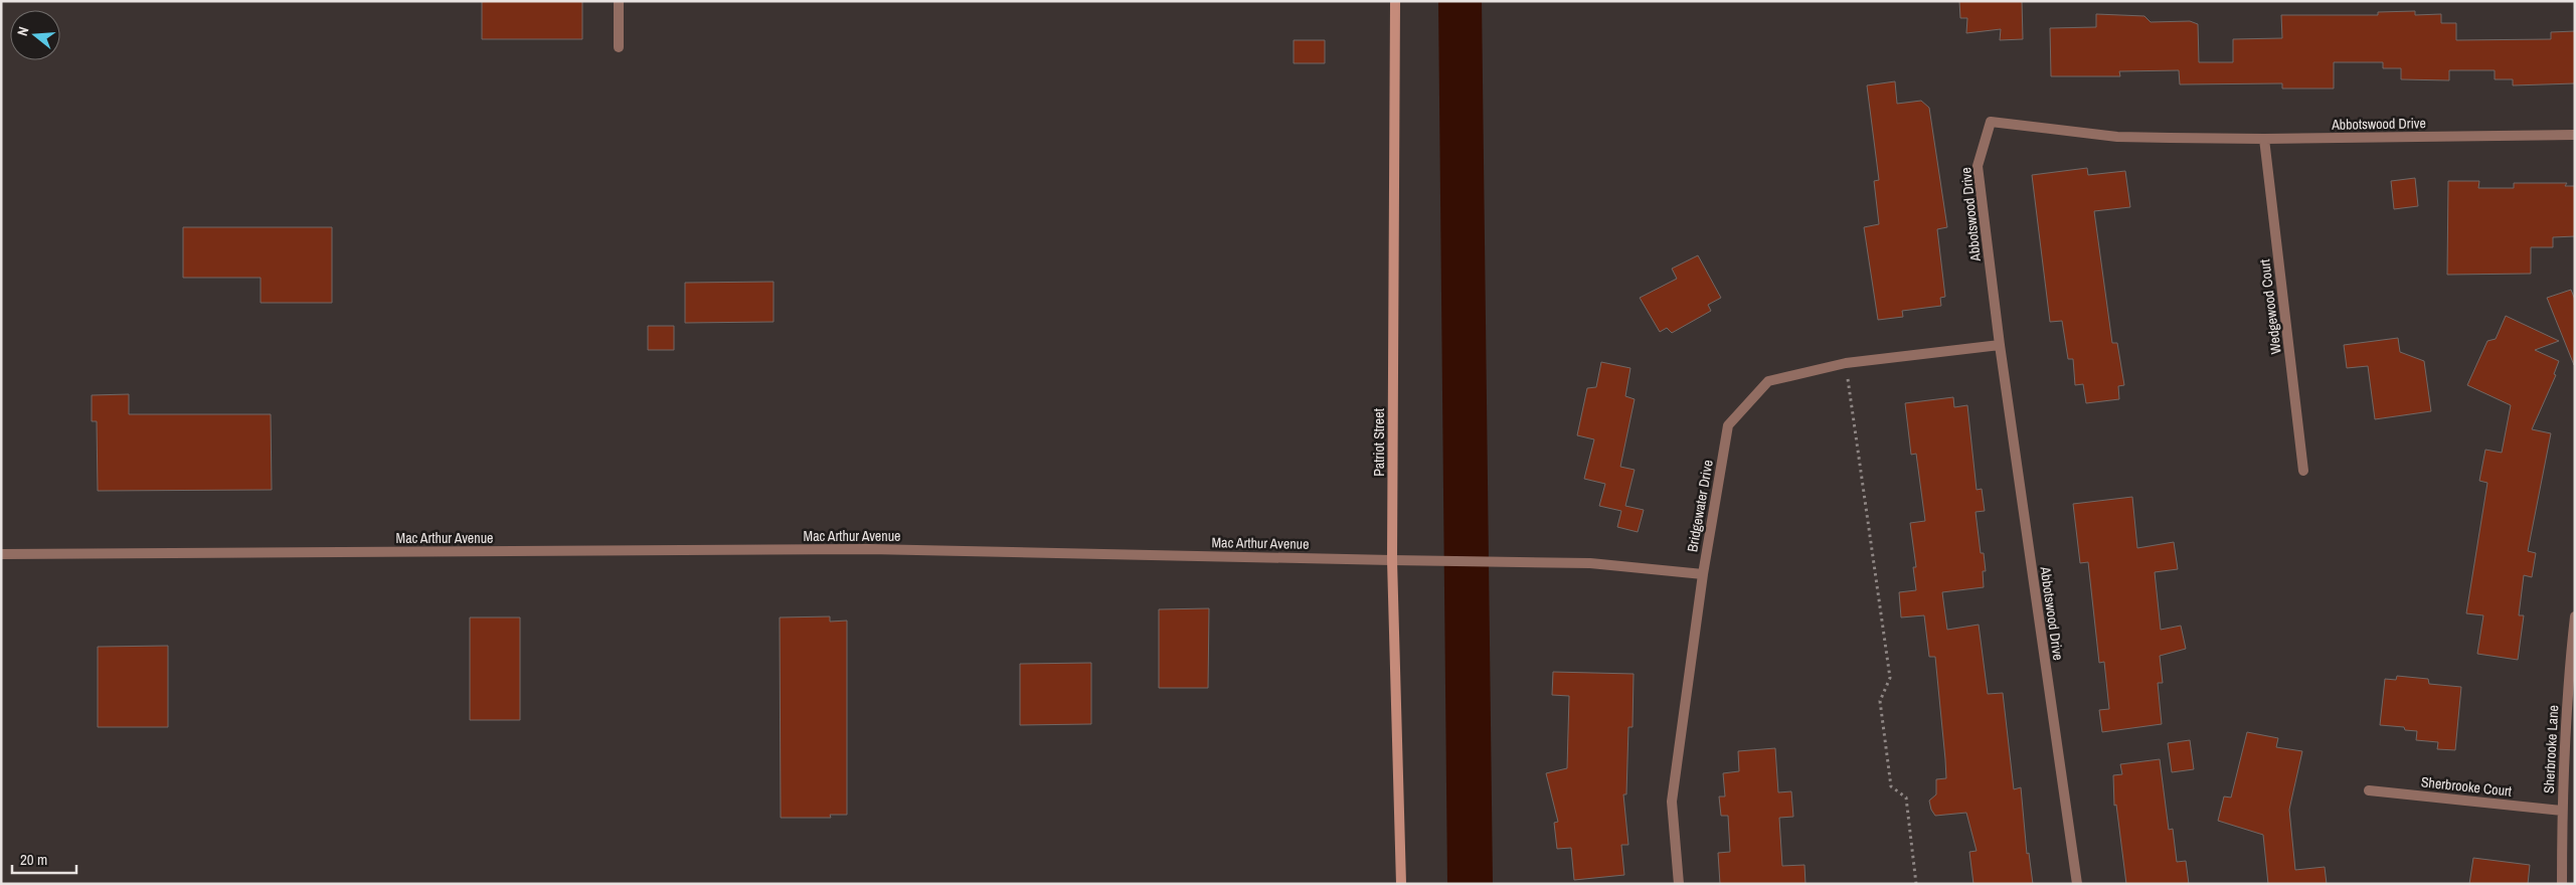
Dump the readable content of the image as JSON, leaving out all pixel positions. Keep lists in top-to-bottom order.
{
  "streets": {
    "main road": ["Patriot Street"],
    "street": [
      "Abbotswood Drive",
      "Wedgewood Court",
      "Bridgewater Drive",
      "Mac Arthur Avenue",
      "Sherbrooke Lane",
      "Sherbrooke Court"
    ]
  },
  "crossings": [
    ["Abbotswood Drive", "Wedgewood Court"],
    ["Abbotswood Drive", "Bridgewater Drive"],
    ["Patriot Street", "Mac Arthur Avenue"],
    ["Bridgewater Drive", "Mac Arthur Avenue"],
    ["Sherbrooke Lane", "Sherbrooke Court"]
  ],
  "scale_bar": "20 m",
  "north": "left"
}
